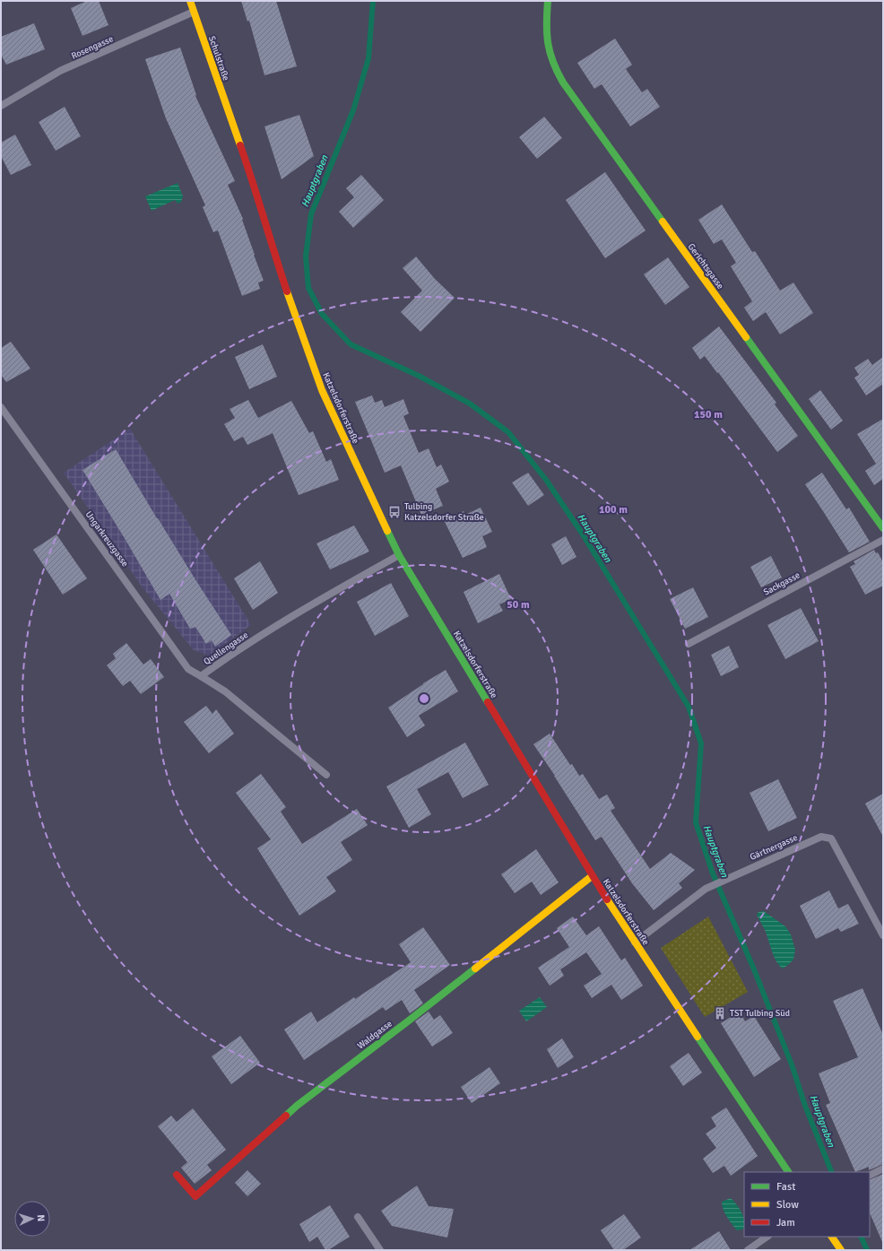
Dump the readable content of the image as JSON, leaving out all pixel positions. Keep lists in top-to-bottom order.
{
  "streets": {
    "street": [
      "Rosengasse",
      "Schulstraße",
      "Gerichtsgasse",
      "Katzelsdorferstraße",
      "Ungarkreuzgasse",
      "Sackgasse",
      "Quellengasse",
      "Gärtnergasse",
      "Waldgasse"
    ]
  },
  "crossings": [
    ["Rosengasse", "Schulstraße"],
    ["Schulstraße", "Katzelsdorferstraße"],
    ["Katzelsdorferstraße", "Quellengasse"],
    ["Katzelsdorferstraße", "Gärtnergasse"],
    ["Katzelsdorferstraße", "Waldgasse"],
    ["Ungarkreuzgasse", "Quellengasse"]
  ],
  "water": ["Hauptgraben"],
  "places": {
    "bus stop": ["Tulbing Katzelsdorfer Straße"],
    "building": ["TST Tulbing Süd"]
  },
  "legend": ["Fast", "Slow", "Jam"],
  "north": "right",
  "rings": ["150 m", "100 m", "50 m"]
}
